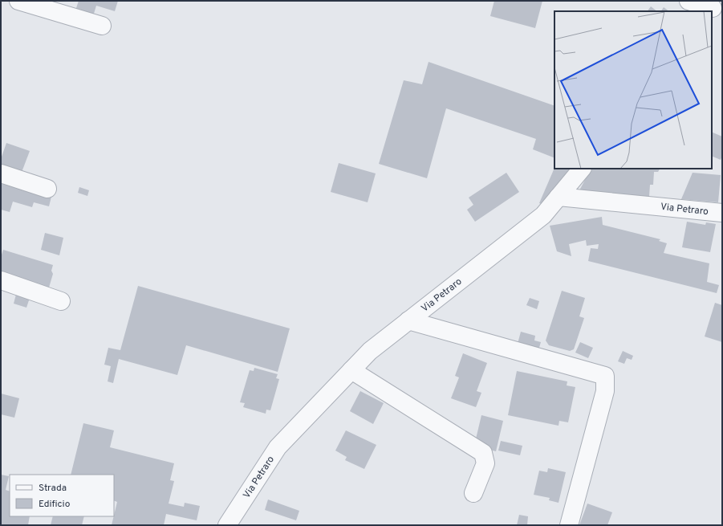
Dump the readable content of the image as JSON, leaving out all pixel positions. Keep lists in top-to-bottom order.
{
  "streets": {
    "street": ["Via Petraro"]
  },
  "legend": ["Strada", "Edificio"]
}
